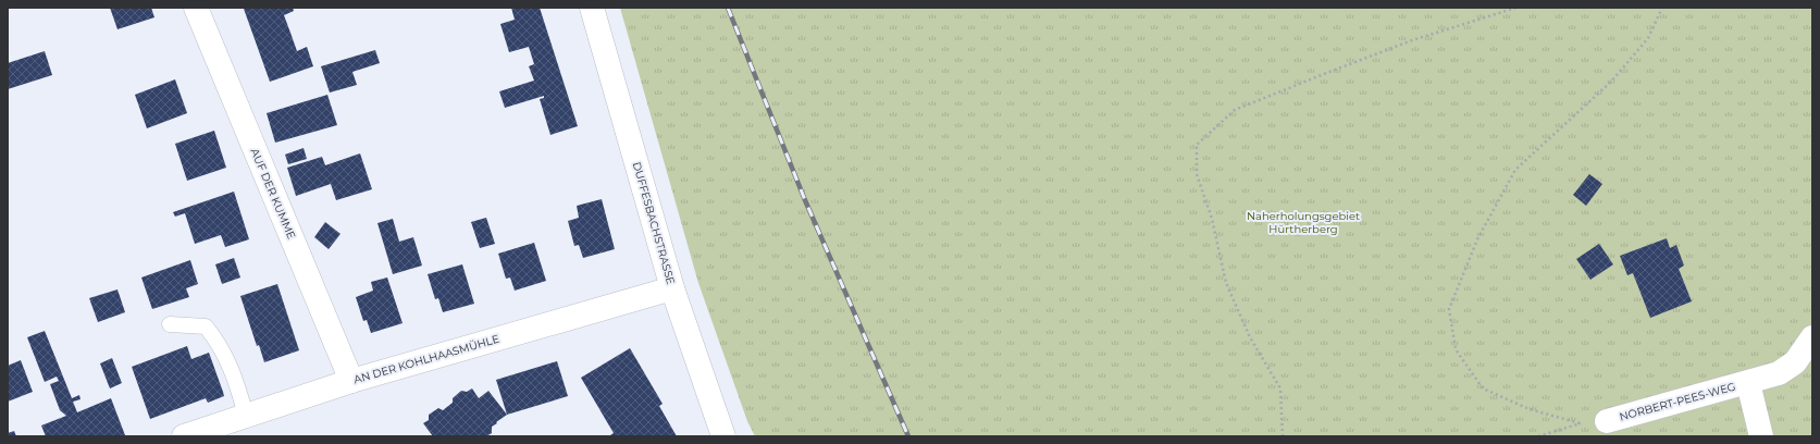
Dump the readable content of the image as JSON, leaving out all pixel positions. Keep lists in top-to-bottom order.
{
  "streets": {
    "street": [
      "AUF DER KUMME",
      "DUFFESBACHSTRASSE",
      "AN DER KOHLHAASMÜHLE",
      "NORBERT-PEES-WEG"
    ]
  },
  "crossings": [
    ["AUF DER KUMME", "AN DER KOHLHAASMÜHLE"],
    ["DUFFESBACHSTRASSE", "AN DER KOHLHAASMÜHLE"]
  ],
  "parks": ["Naherholungsgebiet Hürtherberg"]
}
